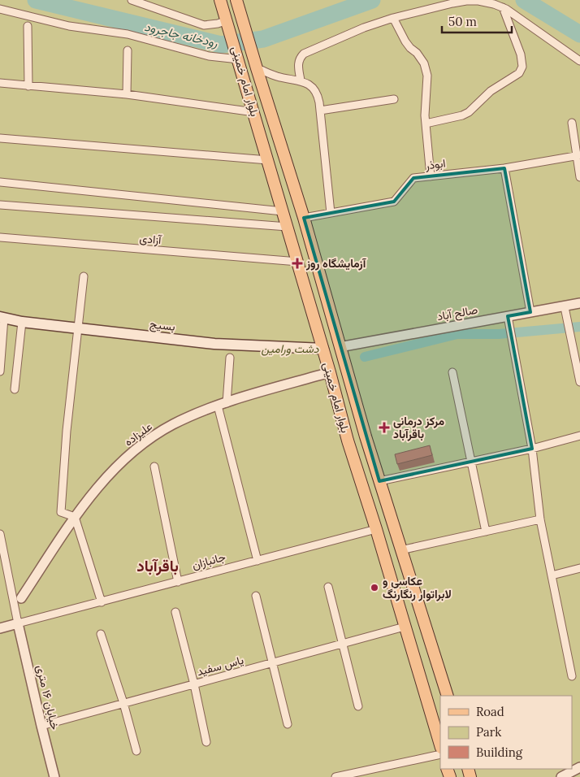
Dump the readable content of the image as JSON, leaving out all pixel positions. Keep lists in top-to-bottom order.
{
  "streets": {
    "main road": ["بلوار امام خمینی", "بسیج"],
    "street": [
      "ابوذر",
      "آزادی",
      "صالح آباد",
      "علیزاده",
      "جانبازان",
      "یاس سفید",
      "خیابان ۱۶ متری"
    ]
  },
  "crossings": [
    ["بلوار امام خمینی", "ابوذر"],
    ["بلوار امام خمینی", "آزادی"],
    ["بلوار امام خمینی", "صالح آباد"],
    ["بلوار امام خمینی", "بسیج"],
    ["بلوار امام خمینی", "علیزاده"],
    ["بلوار امام خمینی", "جانبازان"],
    ["بلوار امام خمینی", "یاس سفید"],
    ["جانبازان", "خیابان ۱۶ متری"],
    ["یاس سفید", "خیابان ۱۶ متری"]
  ],
  "districts": ["باقرآباد"],
  "water": ["رودخانه جاجرود"],
  "parks": ["دشت ورامین"],
  "places": {
    "health": ["آزمایشگاه روز", "مرکز درمانی باقرآباد"],
    "other": ["عکاسی و لابراتوار رنگارنگ"]
  },
  "legend": ["Road", "Park", "Building"],
  "scale_bar": "50 m"
}
